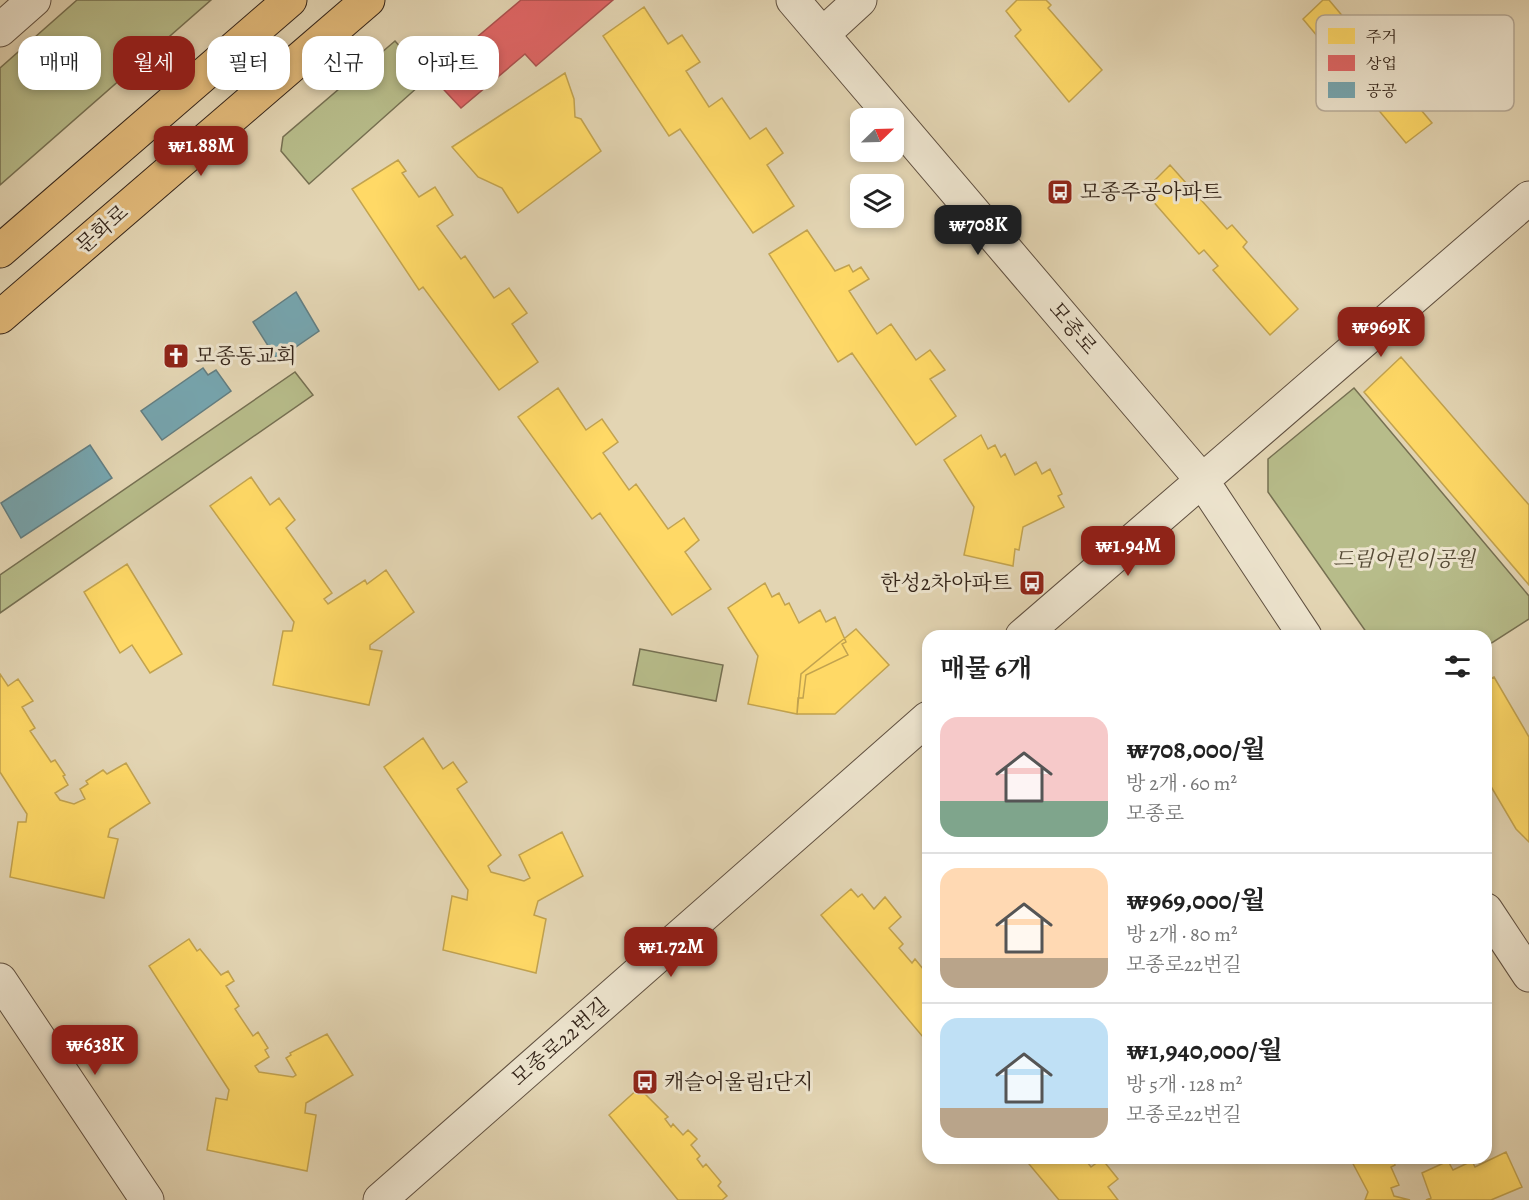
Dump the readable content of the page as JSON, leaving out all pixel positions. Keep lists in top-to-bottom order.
{
  "streets": {
    "main road": ["문화로"],
    "street": ["모종로", "모종로22번길"]
  },
  "parks": ["드림어린이공원"],
  "places": {
    "bus stop": ["모종주공아파트", "한성2차아파트", "캐슬어울림1단지"],
    "church": ["모종동교회"]
  },
  "legend": ["주거", "상업", "공공"],
  "north": "top right",
  "page": {
    "chip": [
      "매매",
      "월세",
      "필터",
      "신규",
      "아파트"
    ],
    "price": [
      "₩1.88M",
      "₩708K",
      "₩969K",
      "₩1.94M",
      "₩1.72M",
      "₩638K"
    ],
    "heading": "매물 6개",
    "list": [
      {
        "name": "₩708,000/월",
        "note": "방 2개 · 60 m² · 모종로"
      },
      {
        "name": "₩969,000/월",
        "note": "방 2개 · 80 m² · 모종로22번길"
      },
      {
        "name": "₩1,940,000/월",
        "note": "방 5개 · 128 m² · 모종로22번길"
      }
    ]
  }
}
